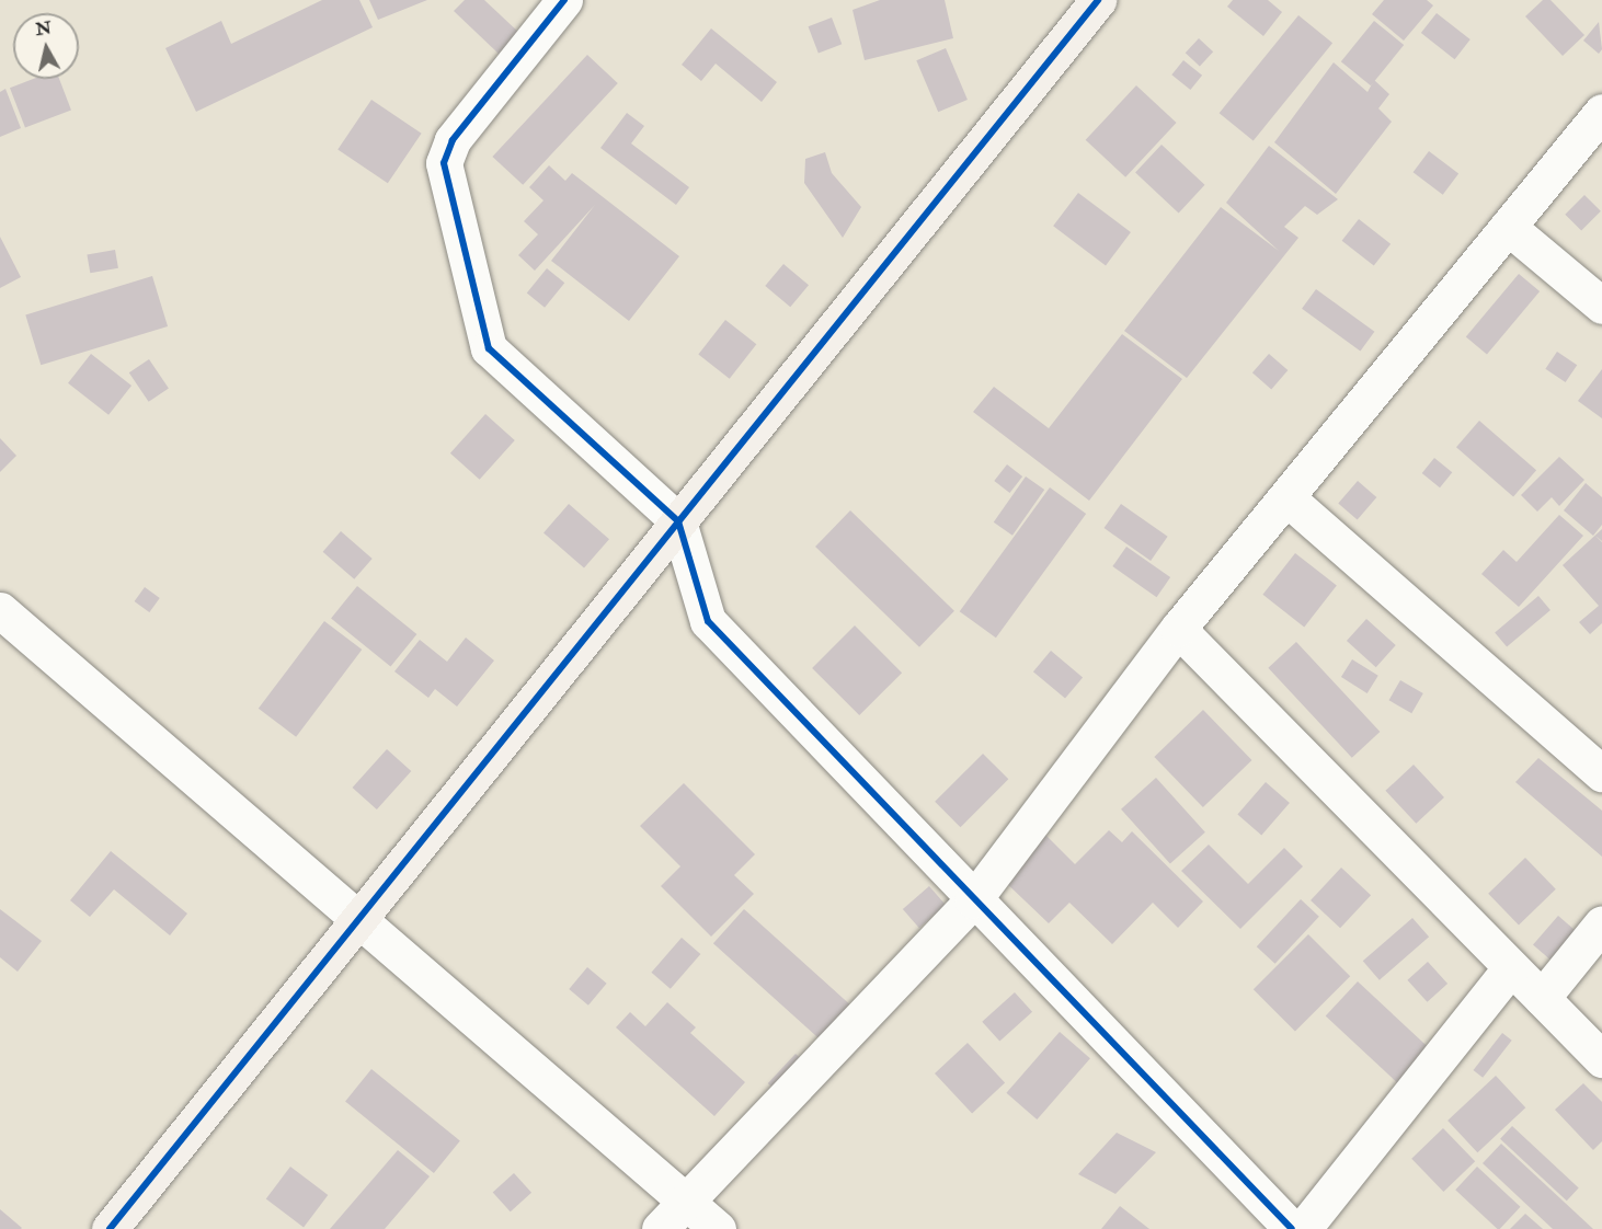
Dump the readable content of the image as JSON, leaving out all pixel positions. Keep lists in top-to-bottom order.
{
  "north": "top"
}
